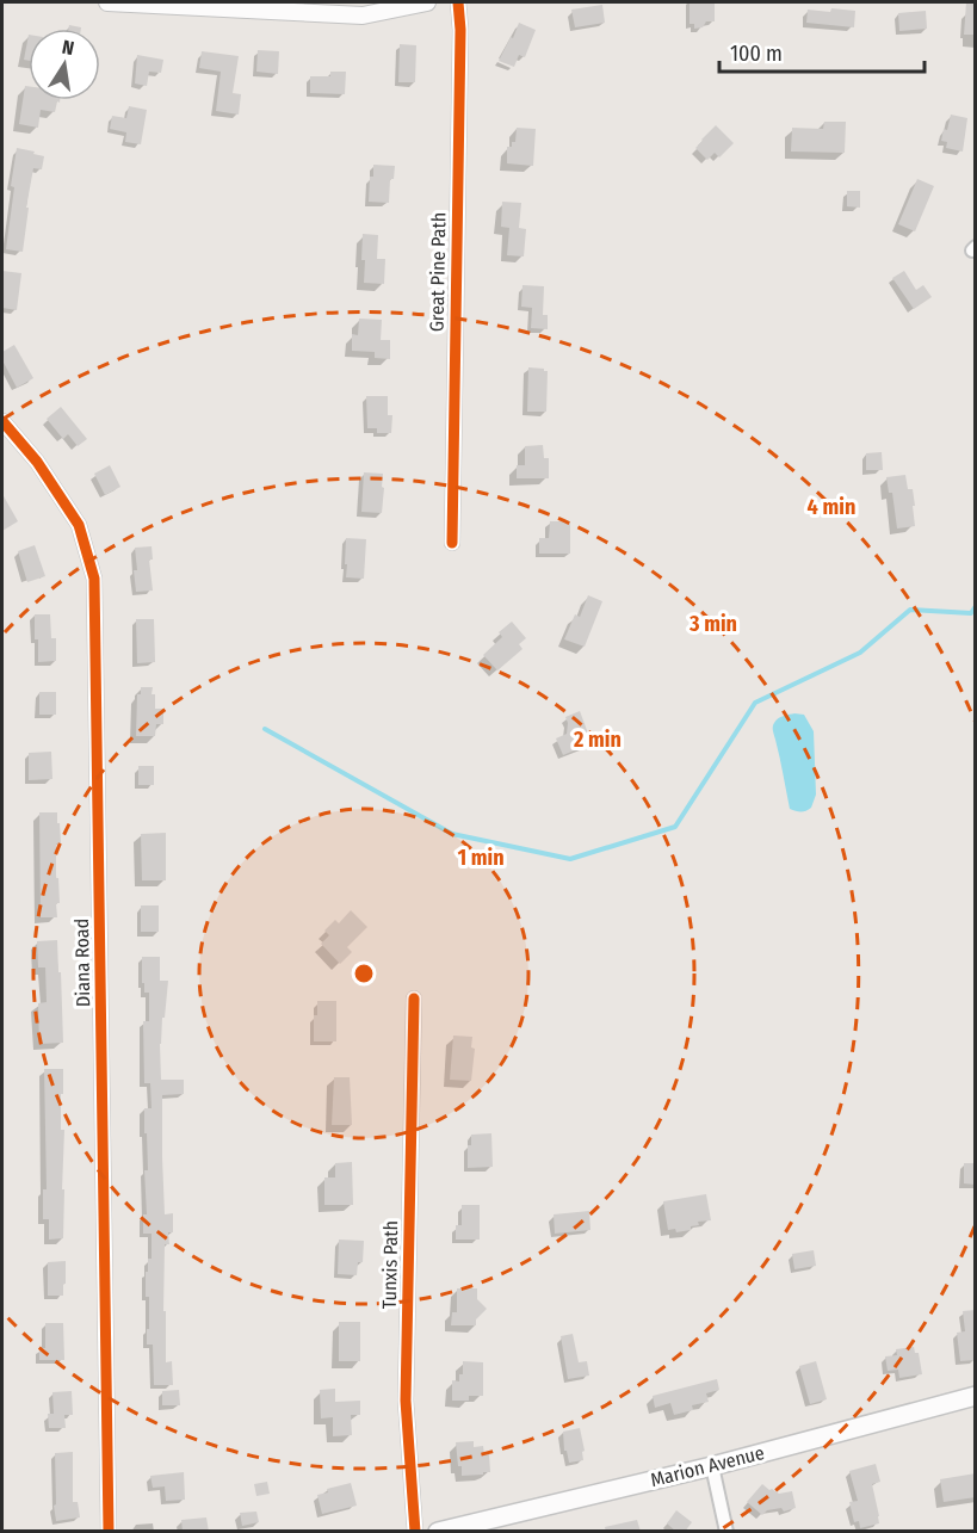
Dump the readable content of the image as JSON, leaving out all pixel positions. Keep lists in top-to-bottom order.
{
  "streets": {
    "main road": ["Marion Avenue"],
    "street": ["Great Pine Path", "Diana Road", "Tunxis Path"]
  },
  "scale_bar": "100 m",
  "north": "top",
  "rings": [
    "4 min",
    "3 min",
    "2 min",
    "1 min"
  ]
}
